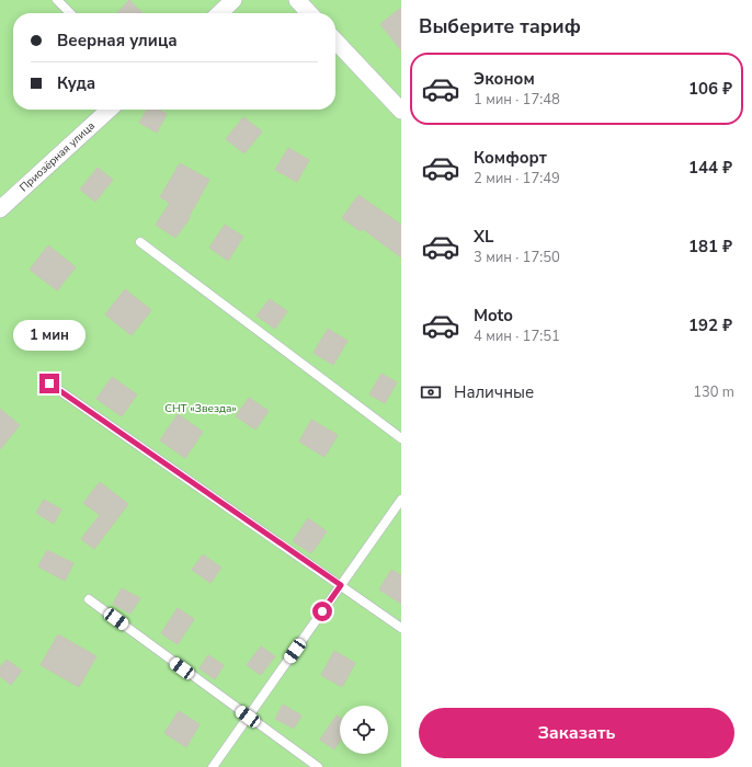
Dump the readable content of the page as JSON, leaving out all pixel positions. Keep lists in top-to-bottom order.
{
  "streets": {
    "street": ["Приозёрная улица"]
  },
  "parks": ["СНТ «Звезда»"],
  "page": {
    "heading": "Выберите тариф",
    "banner": ["Веерная улица", "Куда"],
    "list": [
      {
        "name": "Эконом",
        "note": "1 мин · 17:48",
        "value": "106 ₽"
      },
      {
        "name": "Комфорт",
        "note": "2 мин · 17:49",
        "value": "144 ₽"
      },
      {
        "name": "XL",
        "note": "3 мин · 17:50",
        "value": "181 ₽"
      },
      {
        "name": "Moto",
        "note": "4 мин · 17:51",
        "value": "192 ₽"
      }
    ],
    "bubble": "1 мин",
    "pay": ["Наличные", "130 m"],
    "buttons": "Заказать"
  }
}
